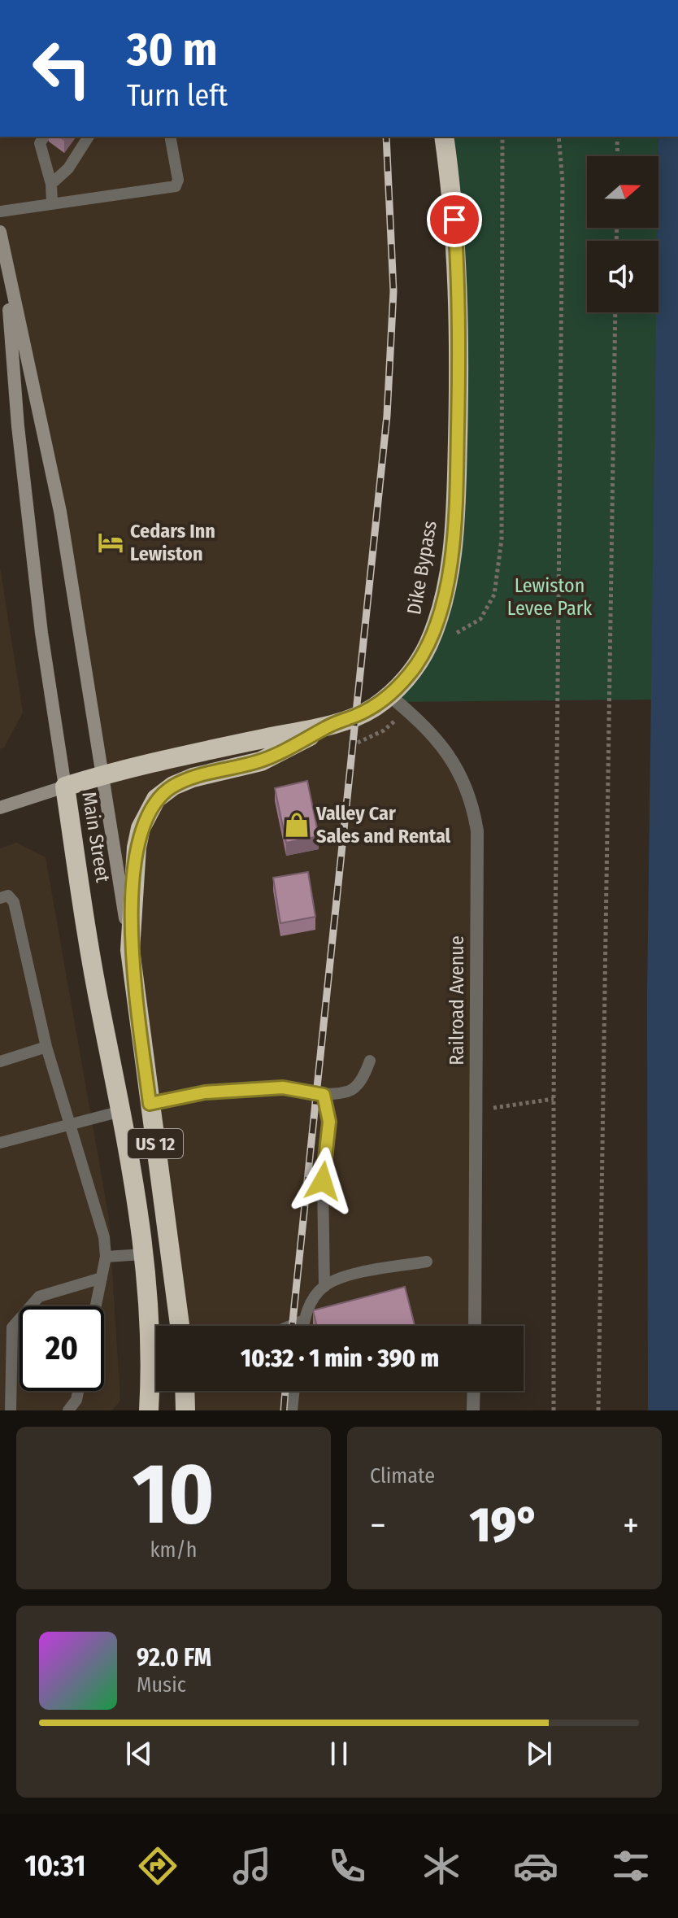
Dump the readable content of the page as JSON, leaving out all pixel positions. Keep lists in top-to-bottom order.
{
  "streets": {
    "highway": ["Dike Bypass", "Main Street", "US 12"],
    "street": ["Railroad Avenue"]
  },
  "crossings": [
    ["Dike Bypass", "Main Street"],
    ["Dike Bypass", "Railroad Avenue"],
    ["Dike Bypass", "US 12"],
    ["Main Street", "US 12"]
  ],
  "parks": ["Lewiston Levee Park"],
  "places": {
    "hotel": ["Cedars Inn Lewiston"],
    "shop": ["Valley Car Sales and Rental"]
  },
  "north": "right",
  "page": {
    "turn": ["30 m", "Turn left"],
    "limit": "20",
    "trip": "10:32 · 1 min · 390 m",
    "tile": [
      ["10", "km/h"],
      "Climate"
    ],
    "heat": ["−", "19°", "+"],
    "song": ["92.0 FM", "Music"],
    "tabs": "10:31"
  }
}
